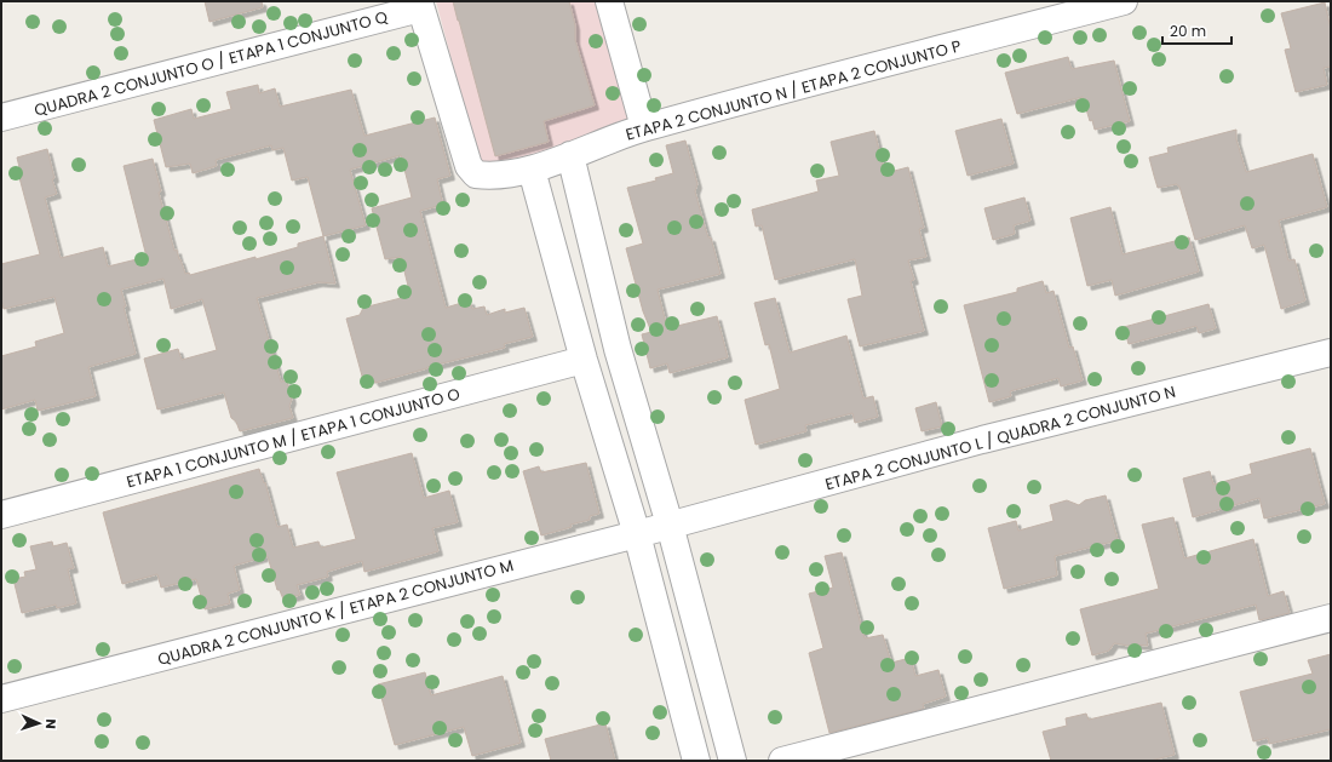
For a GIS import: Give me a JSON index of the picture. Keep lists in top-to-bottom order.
{
  "streets": {
    "street": [
      "QUADRA 2 CONJUNTO O / ETAPA 1 CONJUNTO Q",
      "ETAPA 2 CONJUNTO N / ETAPA 2 CONJUNTO P",
      "ETAPA 1 CONJUNTO M / ETAPA 1 CONJUNTO O",
      "ETAPA 2 CONJUNTO L / QUADRA 2 CONJUNTO N",
      "QUADRA 2 CONJUNTO K / ETAPA 2 CONJUNTO M"
    ]
  },
  "crossings": [
    ["QUADRA 2 CONJUNTO O / ETAPA 1 CONJUNTO Q", "ETAPA 2 CONJUNTO N / ETAPA 2 CONJUNTO P"],
    ["ETAPA 2 CONJUNTO L / QUADRA 2 CONJUNTO N", "QUADRA 2 CONJUNTO K / ETAPA 2 CONJUNTO M"]
  ],
  "scale_bar": "20 m",
  "north": "right"
}
